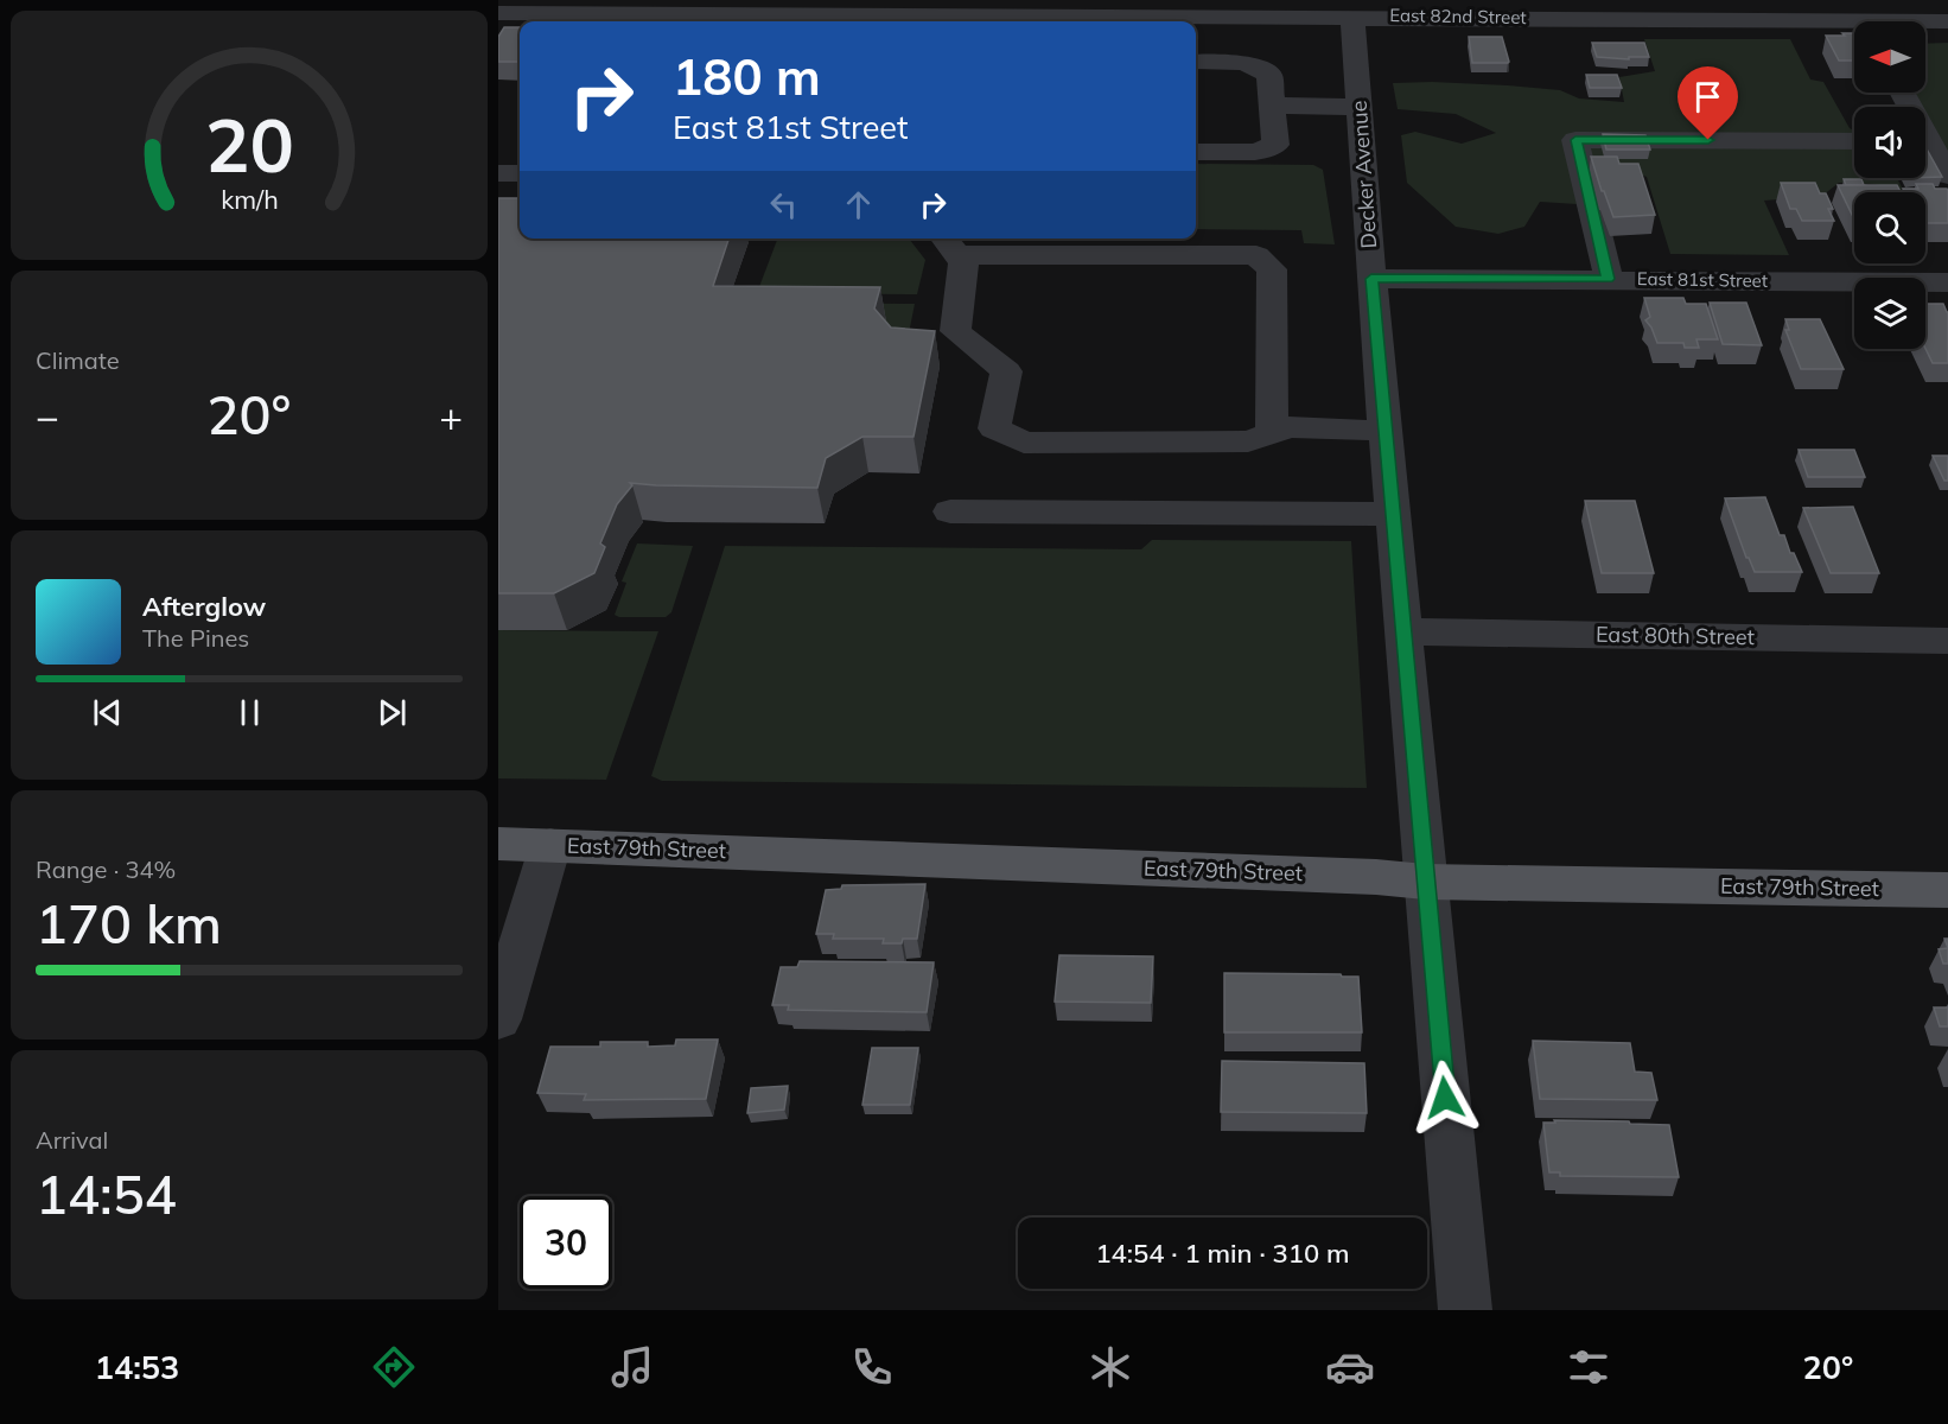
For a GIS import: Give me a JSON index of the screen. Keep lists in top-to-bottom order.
{
  "streets": {
    "main road": ["East 79th Street"],
    "street": [
      "East 82nd Street",
      "Decker Avenue",
      "East 81st Street",
      "East 80th Street"
    ]
  },
  "crossings": [
    ["East 82nd Street", "Decker Avenue"],
    ["Decker Avenue", "East 81st Street"],
    ["Decker Avenue", "East 80th Street"],
    ["Decker Avenue", "East 79th Street"]
  ],
  "north": "left",
  "page": {
    "turn": ["180 m", "East 81st Street"],
    "tile": [
      "Climate",
      ["Range · 34%", "170 km"],
      ["Arrival", "14:54"]
    ],
    "heat": ["−", "20°", "+"],
    "song": ["Afterglow", "The Pines"],
    "limit": "30",
    "trip": "14:54 · 1 min · 310 m",
    "tabs": ["14:53", "20°"],
    "gauge": ["20", "km/h"]
  }
}
